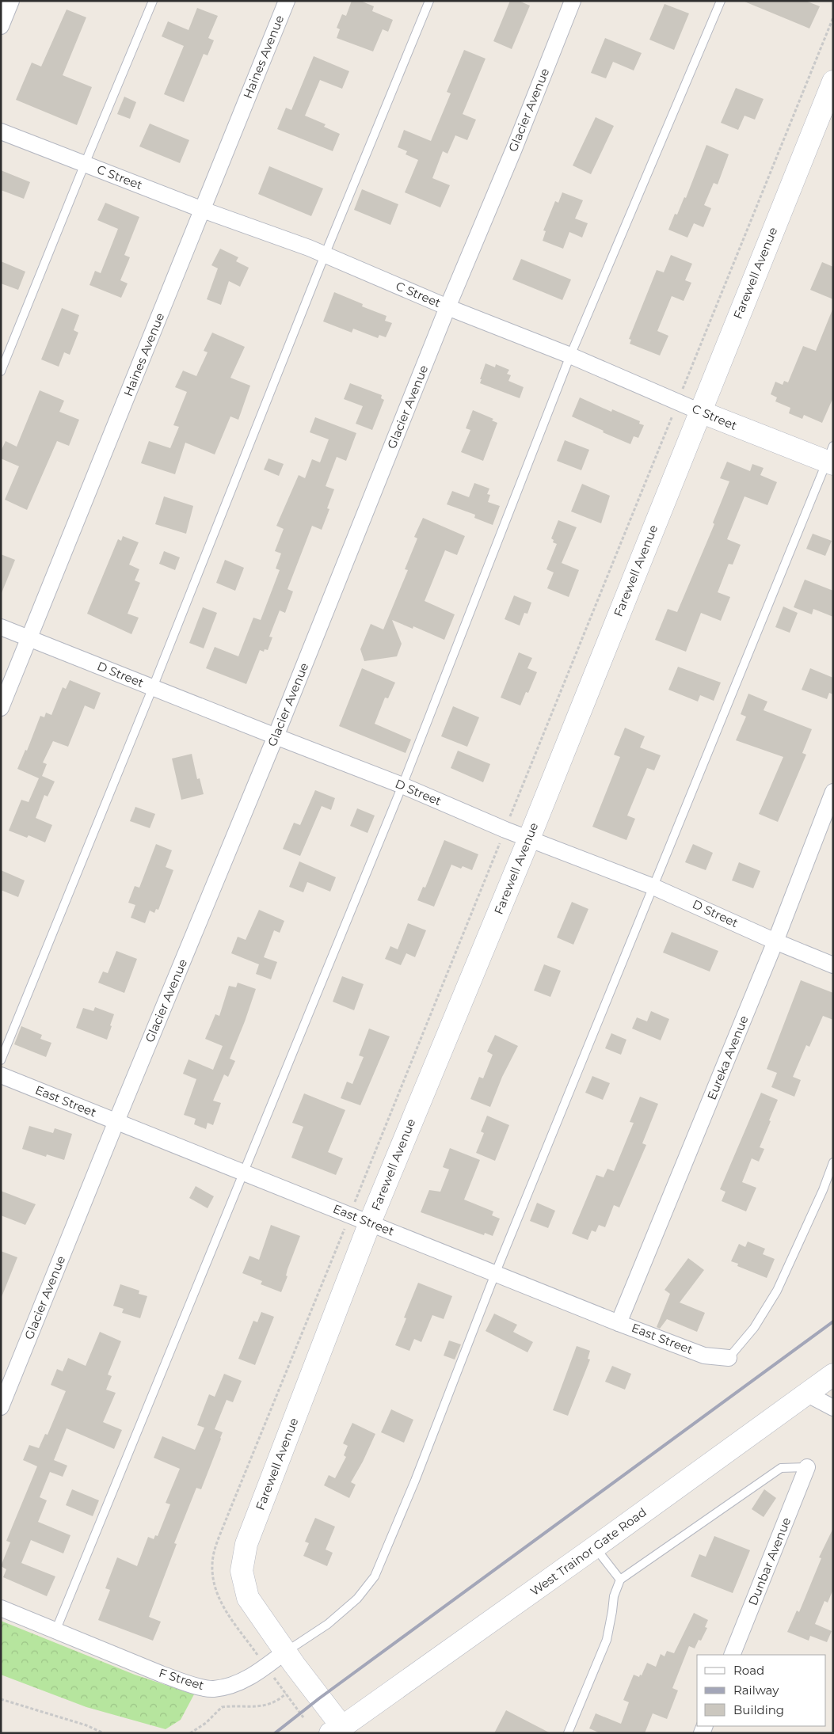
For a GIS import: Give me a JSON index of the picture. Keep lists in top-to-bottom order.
{
  "streets": {
    "street": [
      "Haines Avenue",
      "Glacier Avenue",
      "C Street",
      "Farewell Avenue",
      "D Street",
      "Eureka Avenue",
      "East Street",
      "West Trainor Gate Road",
      "Dunbar Avenue",
      "F Street"
    ]
  },
  "crossings": [
    ["Haines Avenue", "C Street"],
    ["Haines Avenue", "D Street"],
    ["Glacier Avenue", "C Street"],
    ["Glacier Avenue", "D Street"],
    ["Glacier Avenue", "East Street"],
    ["C Street", "Farewell Avenue"],
    ["Farewell Avenue", "D Street"],
    ["Farewell Avenue", "East Street"],
    ["Farewell Avenue", "F Street"],
    ["D Street", "Eureka Avenue"],
    ["Eureka Avenue", "East Street"]
  ],
  "legend": ["Road", "Railway", "Building"]
}
